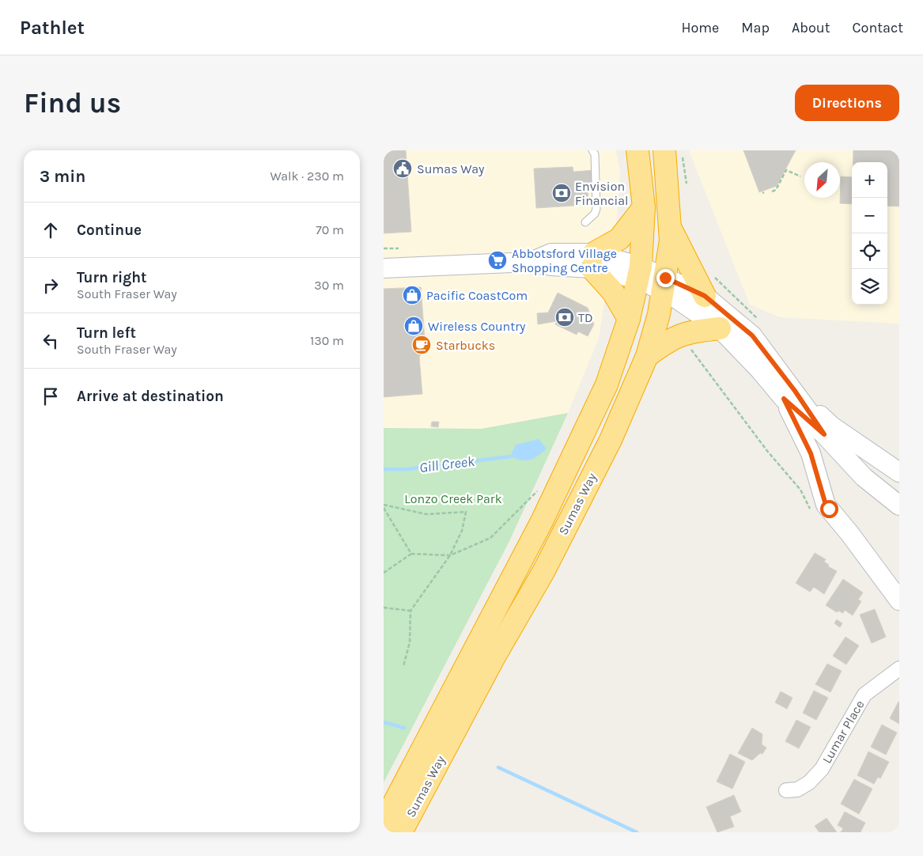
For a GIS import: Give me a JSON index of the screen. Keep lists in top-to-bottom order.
{
  "streets": {
    "highway": ["Sumas Way"],
    "street": ["Lumar Place"]
  },
  "water": ["Gill Creek"],
  "parks": ["Lonzo Creek Park"],
  "places": {
    "public building": ["Sumas Way"],
    "bank": ["Envision Financial", "TD"],
    "supermarket": ["Abbotsford Village Shopping Centre"],
    "shop": ["Pacific CoastCom", "Wireless Country"],
    "cafe": ["Starbucks"]
  },
  "north": "bottom left",
  "page": {
    "header": "Pathlet",
    "nav": [
      "Home",
      "Map",
      "About",
      "Contact"
    ],
    "buttons": "Directions",
    "title": "Find us",
    "heading": ["3 min", "Walk · 230 m"],
    "map_buttons": ["+", "−"],
    "list": [
      ["Continue", "70 m"],
      ["Turn right", "South Fraser Way", "30 m"],
      ["Turn left", "South Fraser Way", "130 m"],
      "Arrive at destination"
    ]
  }
}
